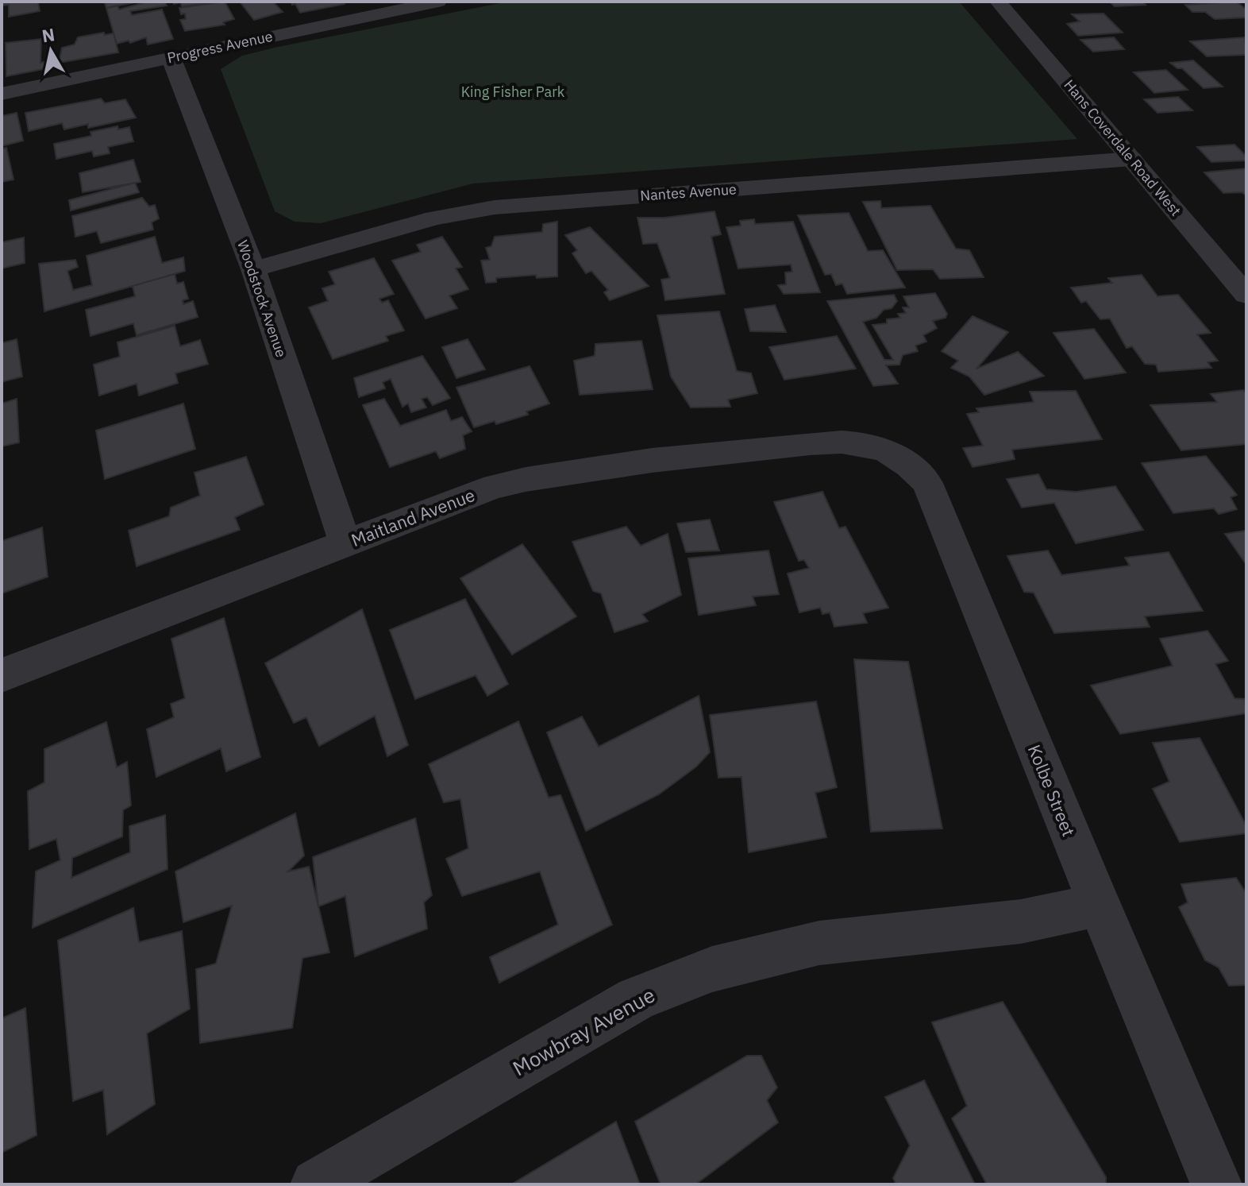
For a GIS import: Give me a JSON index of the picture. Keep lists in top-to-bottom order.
{
  "streets": {
    "street": [
      "Progress Avenue",
      "Hans Coverdale Road West",
      "Nantes Avenue",
      "Woodstock Avenue",
      "Maitland Avenue",
      "Kolbe Street",
      "Mowbray Avenue"
    ]
  },
  "crossings": [
    ["Progress Avenue", "Woodstock Avenue"],
    ["Hans Coverdale Road West", "Nantes Avenue"],
    ["Nantes Avenue", "Woodstock Avenue"],
    ["Woodstock Avenue", "Maitland Avenue"],
    ["Maitland Avenue", "Kolbe Street"],
    ["Kolbe Street", "Mowbray Avenue"]
  ],
  "parks": ["King Fisher Park"],
  "north": "top"
}
